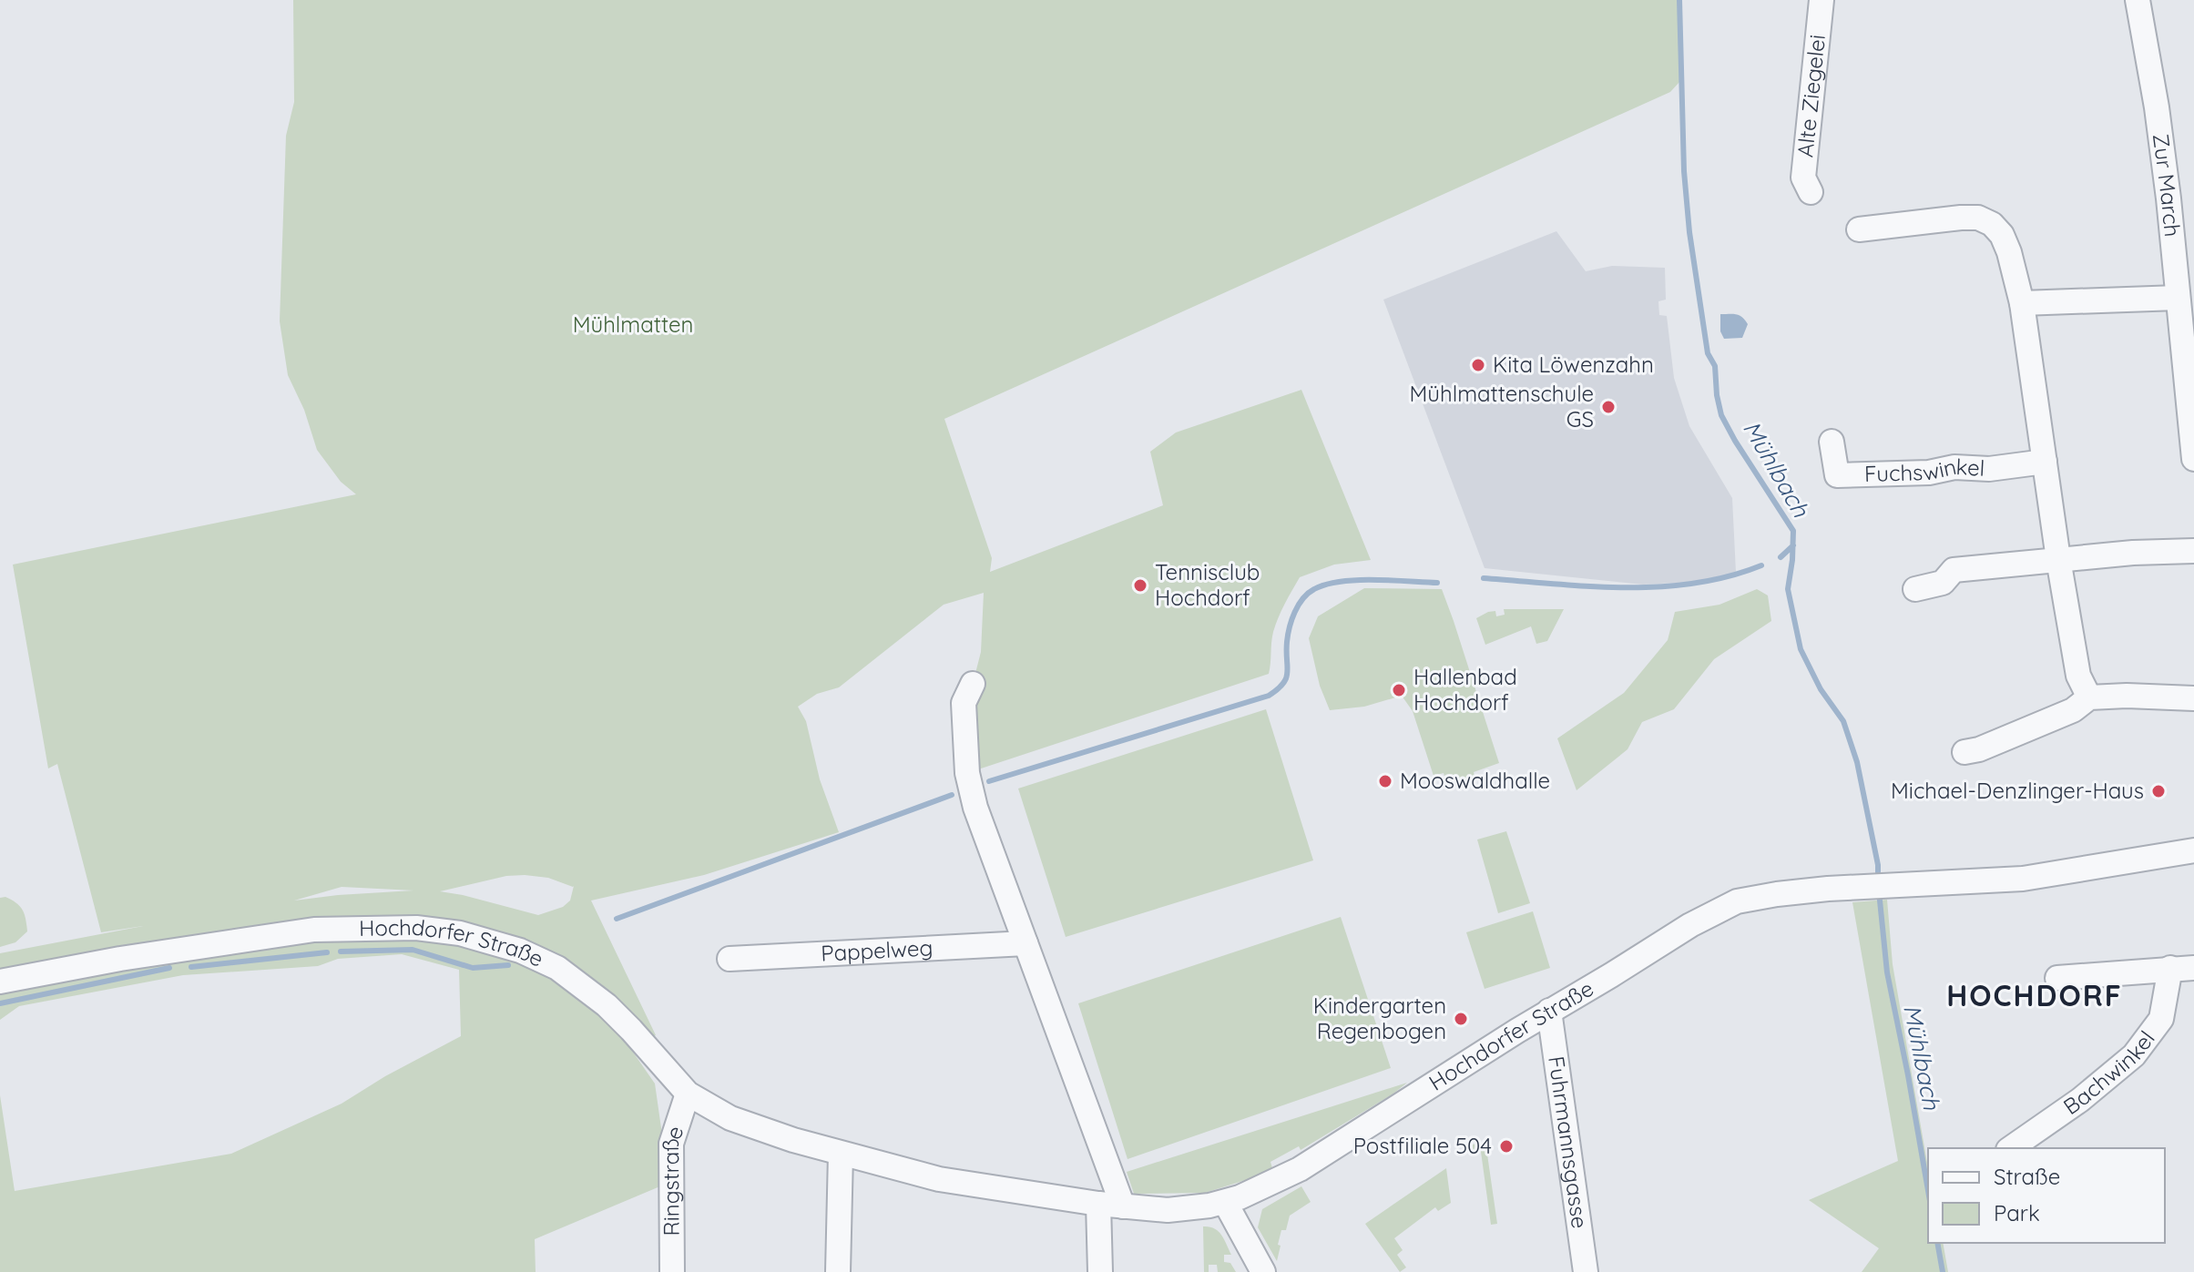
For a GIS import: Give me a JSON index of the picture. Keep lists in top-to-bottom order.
{
  "streets": {
    "street": [
      "Alte Ziegelei",
      "Zur March",
      "Fuchswinkel",
      "Hochdorfer Straße",
      "Pappelweg",
      "Bachwinkel",
      "Fuhrmannsgasse",
      "Ringstraße"
    ]
  },
  "crossings": [
    ["Hochdorfer Straße", "Fuhrmannsgasse"],
    ["Hochdorfer Straße", "Ringstraße"]
  ],
  "districts": ["HOCHDORF"],
  "water": ["Mühlbach"],
  "parks": ["Mühlmatten"],
  "places": [
    "Kita Löwenzahn",
    "Mühlmattenschule GS",
    "Tennisclub Hochdorf",
    "Hallenbad Hochdorf",
    "Mooswaldhalle",
    "Michael-Denzlinger-Haus",
    "Kindergarten Regenbogen",
    "Postfiliale 504"
  ],
  "legend": ["Straße", "Park"]
}
